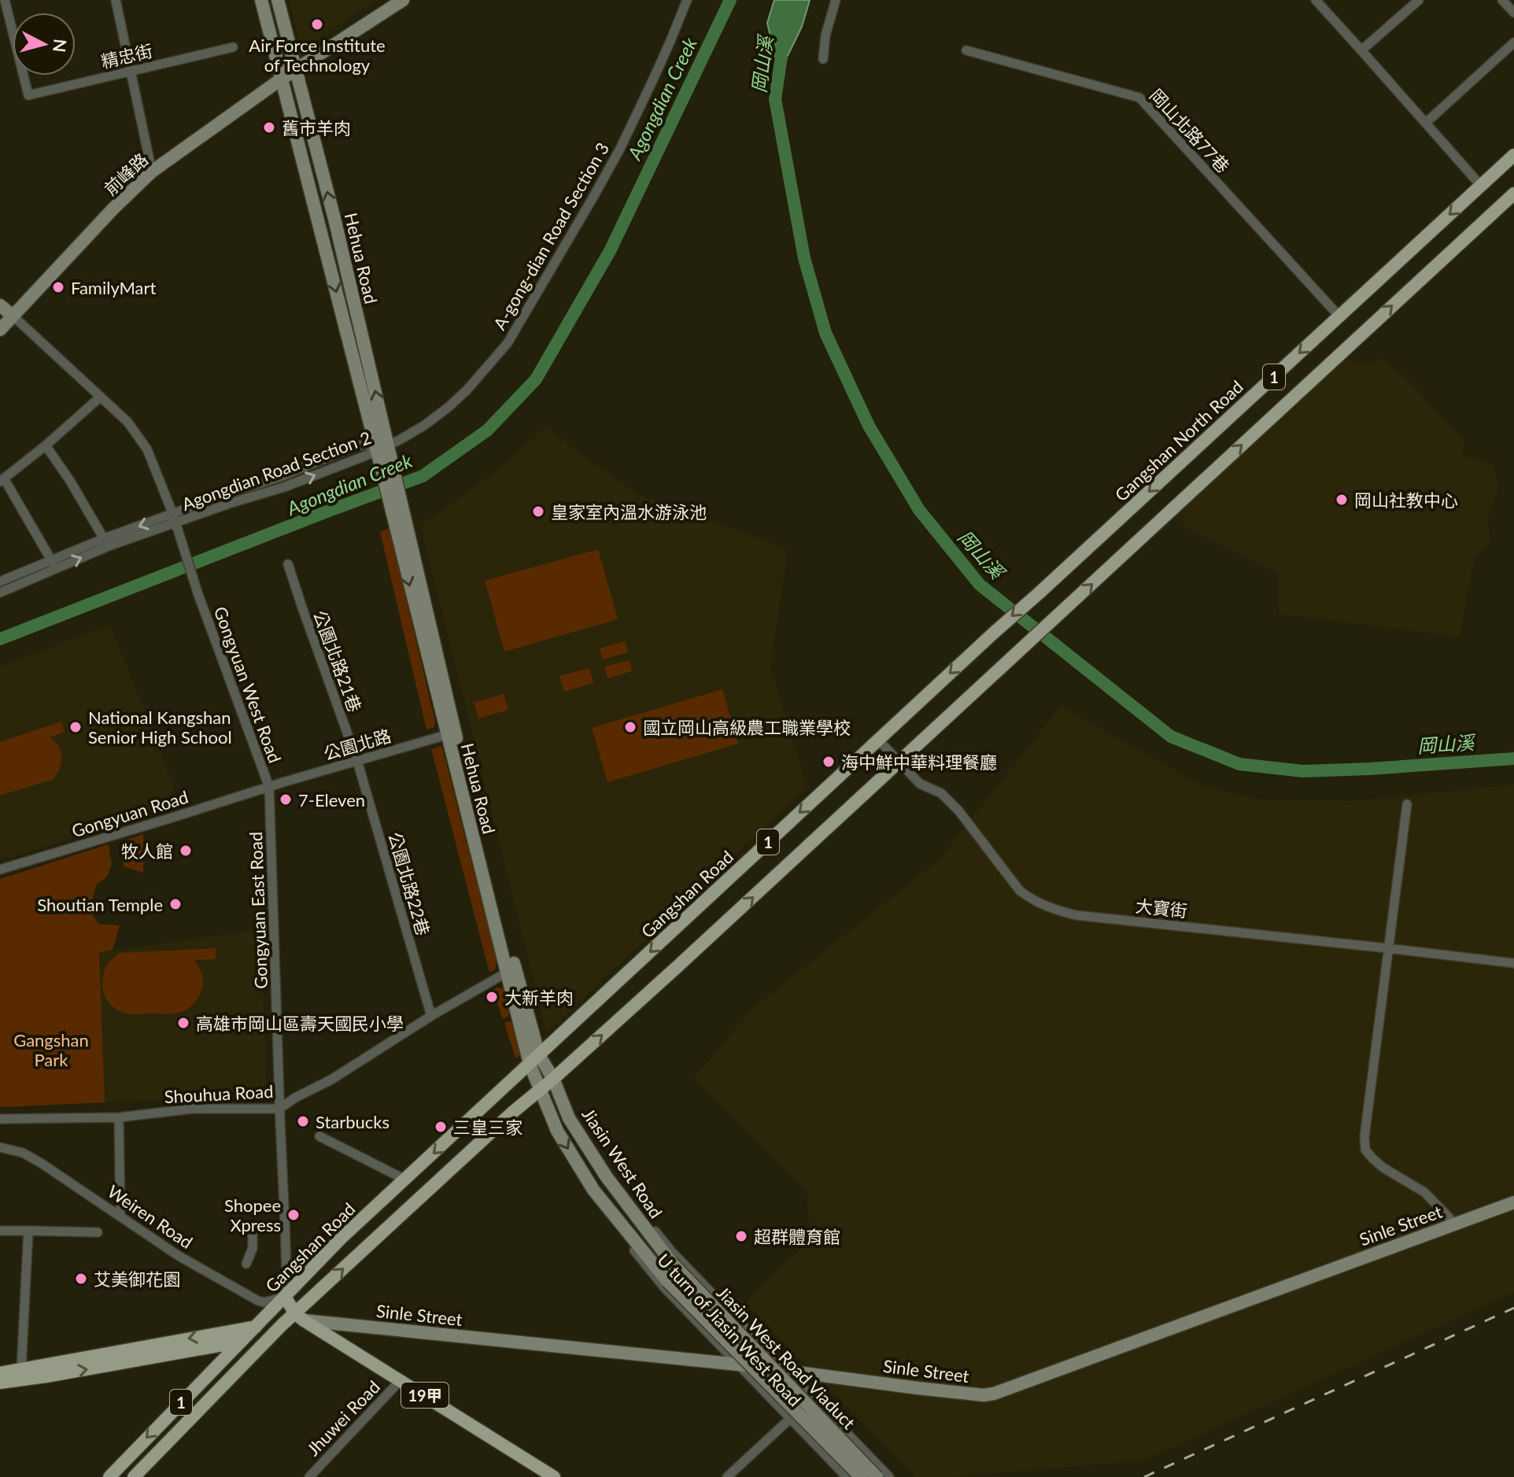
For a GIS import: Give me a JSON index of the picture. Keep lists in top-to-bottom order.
{
  "streets": {
    "main road": [
      "1",
      "Gangshan North Road",
      "Gangshan Road",
      "19甲"
    ],
    "street": [
      "精忠街",
      "岡山北路77巷",
      "前峰路",
      "A-gong-dian Road Section 3",
      "Hehua Road",
      "Agongdian Road Section 2",
      "公園北路21巷",
      "Gongyuan West Road",
      "公園北路",
      "Gongyuan Road",
      "公園北路22巷",
      "大寶街",
      "Gongyuan East Road",
      "Shouhua Road",
      "Jiasin West Road",
      "Weiren Road",
      "Sinle Street",
      "U turn of Jiasin West Road",
      "Jiasin West Road Viaduct",
      "Jhuwei Road"
    ]
  },
  "crossings": [
    ["岡山北路77巷", "Gangshan North Road"],
    ["前峰路", "Hehua Road"],
    ["前峰路", "Gongyuan West Road"],
    ["A-gong-dian Road Section 3", "Hehua Road"],
    ["A-gong-dian Road Section 3", "Agongdian Road Section 2"],
    ["Hehua Road", "Agongdian Road Section 2"],
    ["Hehua Road", "公園北路"],
    ["Hehua Road", "Gangshan Road"],
    ["Hehua Road", "Shouhua Road"],
    ["Hehua Road", "Jiasin West Road"],
    ["1", "Gangshan Road"],
    ["1", "大寶街"],
    ["1", "Jiasin West Road"],
    ["Gangshan North Road", "Gangshan Road"],
    ["Agongdian Road Section 2", "Gongyuan West Road"],
    ["公園北路21巷", "公園北路"],
    ["公園北路21巷", "公園北路22巷"],
    ["Gongyuan West Road", "公園北路"],
    ["Gongyuan West Road", "Gongyuan Road"],
    ["Gongyuan West Road", "Gongyuan East Road"],
    ["公園北路", "Gongyuan Road"],
    ["公園北路", "公園北路22巷"],
    ["公園北路", "Gongyuan East Road"],
    ["Gongyuan Road", "Gongyuan East Road"],
    ["公園北路22巷", "Shouhua Road"],
    ["Gangshan Road", "大寶街"],
    ["Gangshan Road", "Gongyuan East Road"],
    ["Gangshan Road", "Jiasin West Road"],
    ["Gangshan Road", "Weiren Road"],
    ["Gangshan Road", "Sinle Street"],
    ["Gangshan Road", "19甲"],
    ["Gongyuan East Road", "Shouhua Road"],
    ["Gongyuan East Road", "Weiren Road"],
    ["Gongyuan East Road", "19甲"],
    ["Jiasin West Road", "U turn of Jiasin West Road"],
    ["Jiasin West Road", "Jiasin West Road Viaduct"],
    ["Weiren Road", "19甲"],
    ["Sinle Street", "U turn of Jiasin West Road"],
    ["Sinle Street", "19甲"],
    ["19甲", "Jhuwei Road"]
  ],
  "water": ["岡山溪", "Agongdian Creek"],
  "parks": ["Gangshan Park"],
  "places": [
    "Air Force Institute of Technology",
    "舊市羊肉",
    "FamilyMart",
    "岡山社教中心",
    "皇家室內溫水游泳池",
    "National Kangshan Senior High School",
    "國立岡山高級農工職業學校",
    "海中鮮中華料理餐廳",
    "7-Eleven",
    "牧人館",
    "Shoutian Temple",
    "大新羊肉",
    "高雄市岡山區壽天國民小學",
    "Starbucks",
    "三皇三家",
    "Shopee Xpress",
    "超群體育館",
    "艾美御花園"
  ],
  "north": "right"
}
